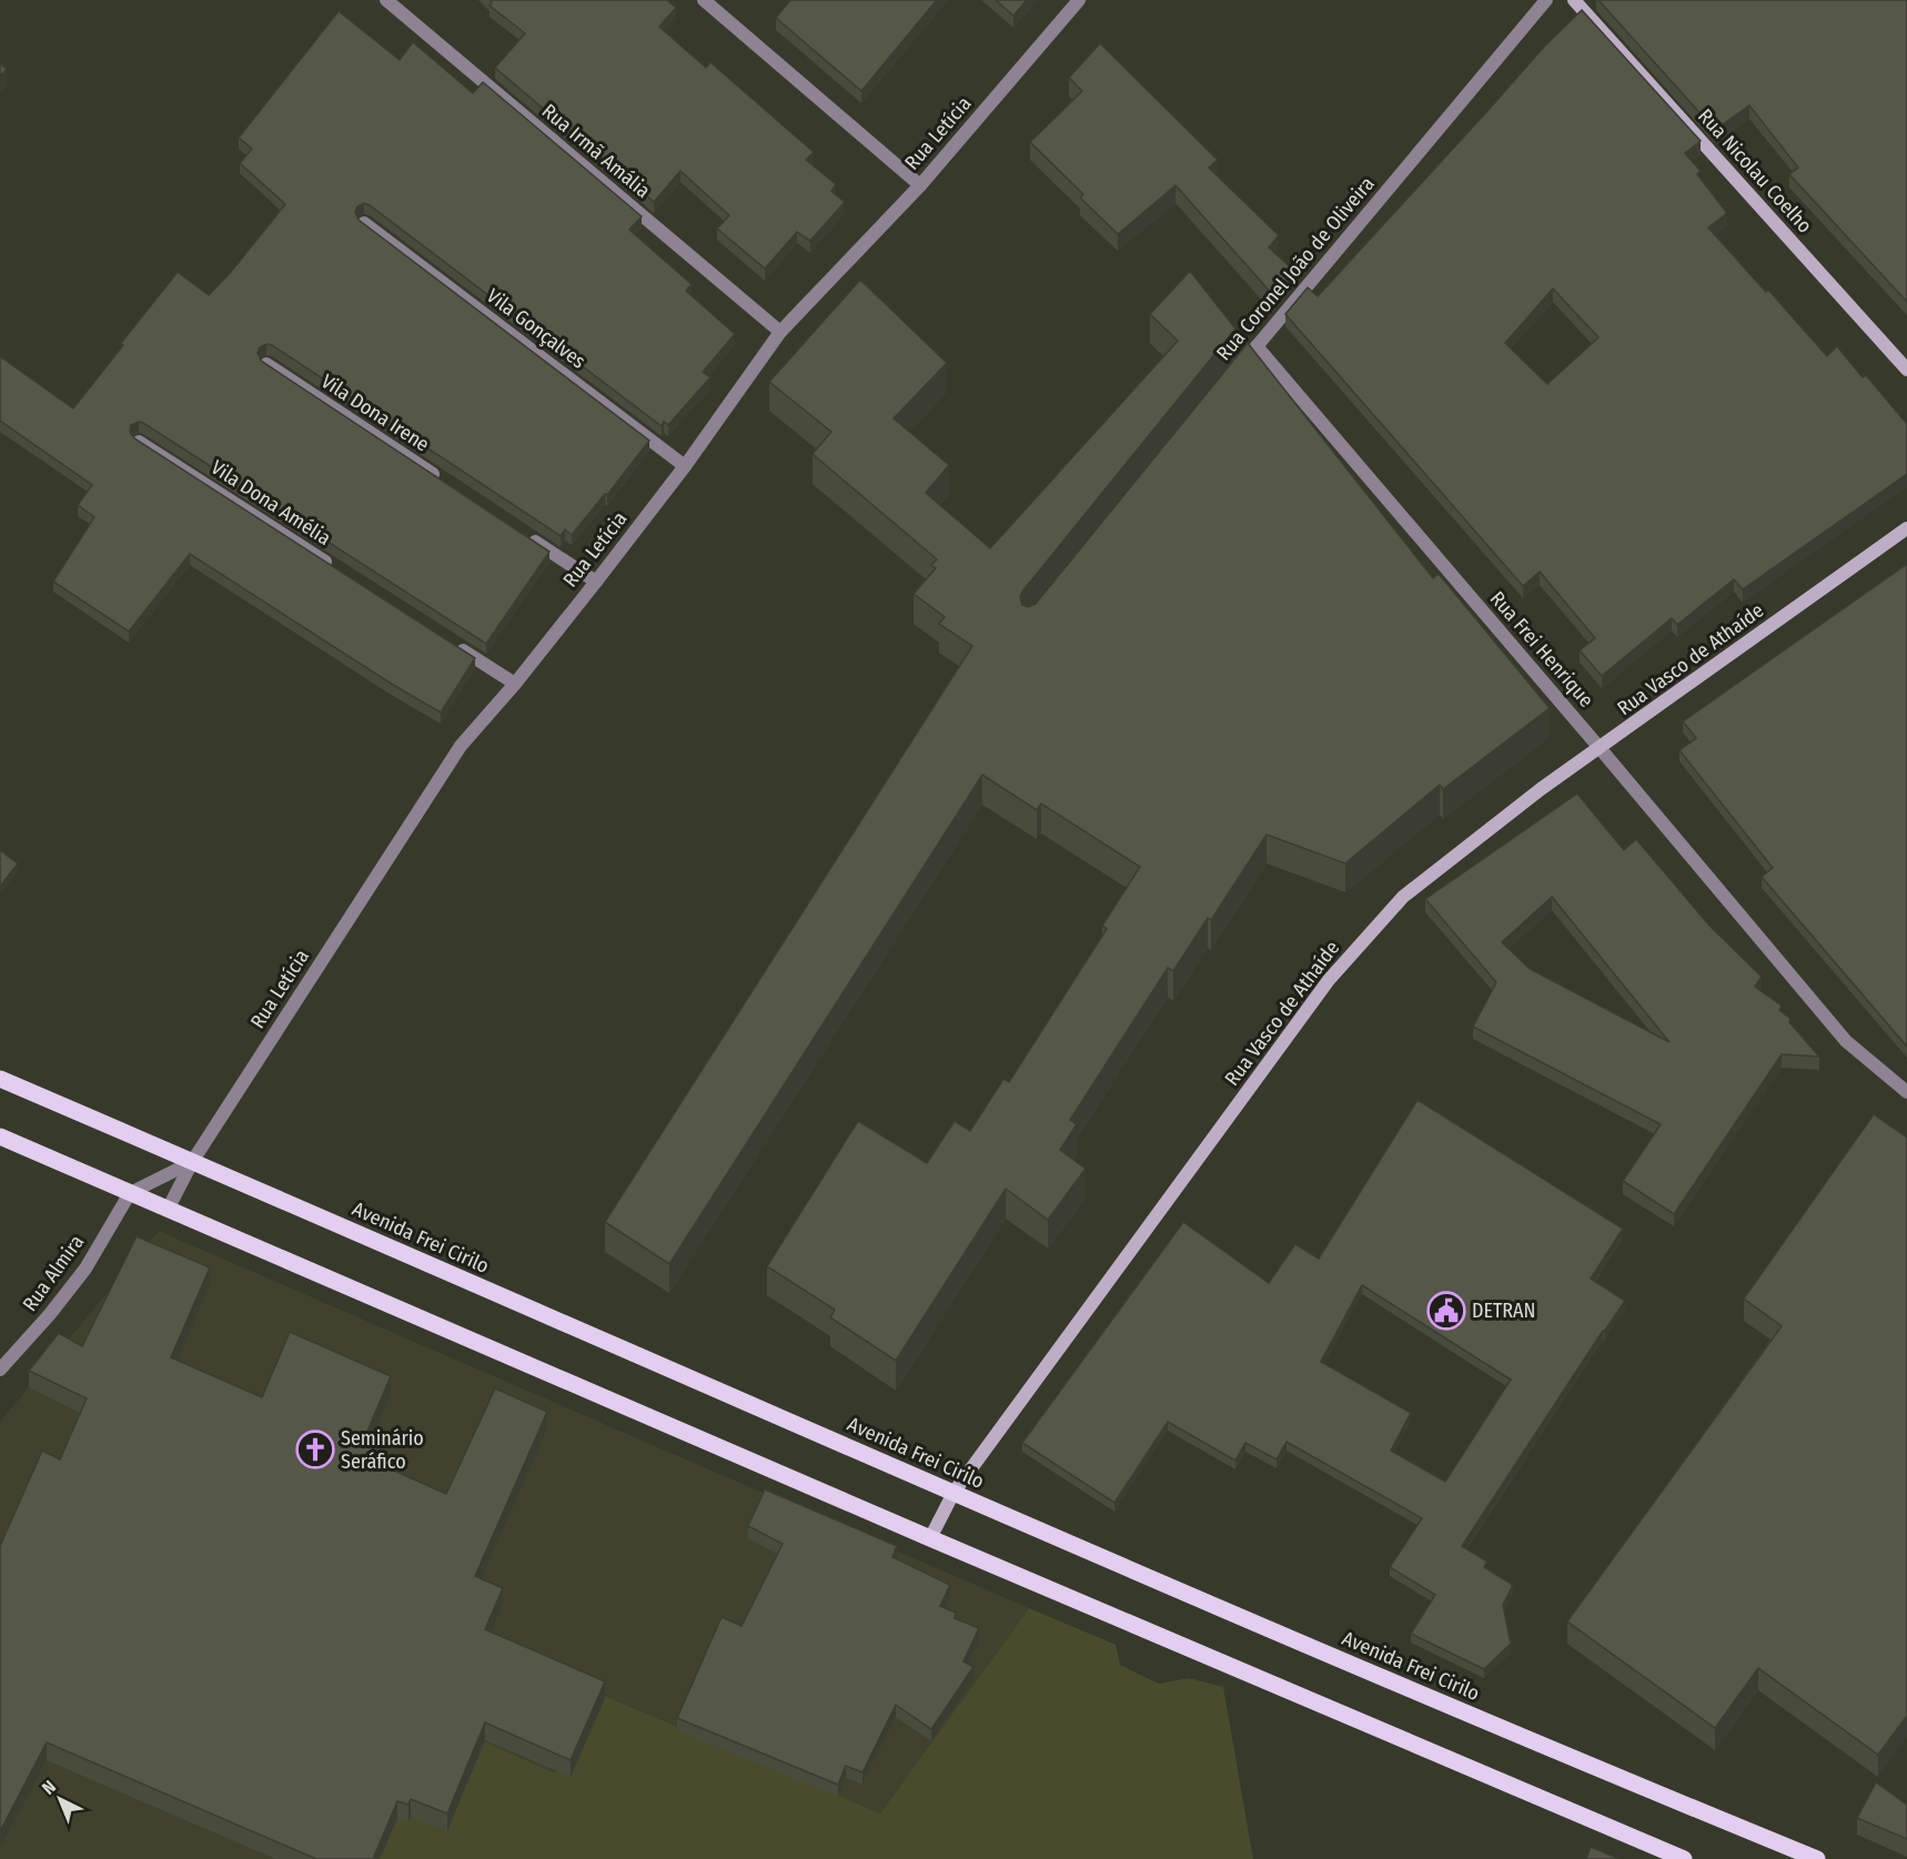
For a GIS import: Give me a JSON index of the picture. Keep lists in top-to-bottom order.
{
  "streets": {
    "main road": ["Avenida Frei Cirilo"],
    "street": [
      "Rua Letícia",
      "Rua Irmã Amália",
      "Rua Nicolau Coelho",
      "Rua Coronel João de Oliveira",
      "Vila Gonçalves",
      "Vila Dona Irene",
      "Vila Dona Amélia",
      "Rua Frei Henrique",
      "Rua Vasco de Athaíde",
      "Rua Almira"
    ]
  },
  "crossings": [
    ["Rua Letícia", "Rua Irmã Amália"],
    ["Rua Letícia", "Vila Gonçalves"],
    ["Rua Letícia", "Avenida Frei Cirilo"],
    ["Rua Coronel João de Oliveira", "Rua Frei Henrique"],
    ["Rua Frei Henrique", "Rua Vasco de Athaíde"],
    ["Rua Vasco de Athaíde", "Avenida Frei Cirilo"]
  ],
  "places": {
    "public building": ["DETRAN"],
    "church": ["Seminário Seráfico"]
  },
  "north": "top left"
}
